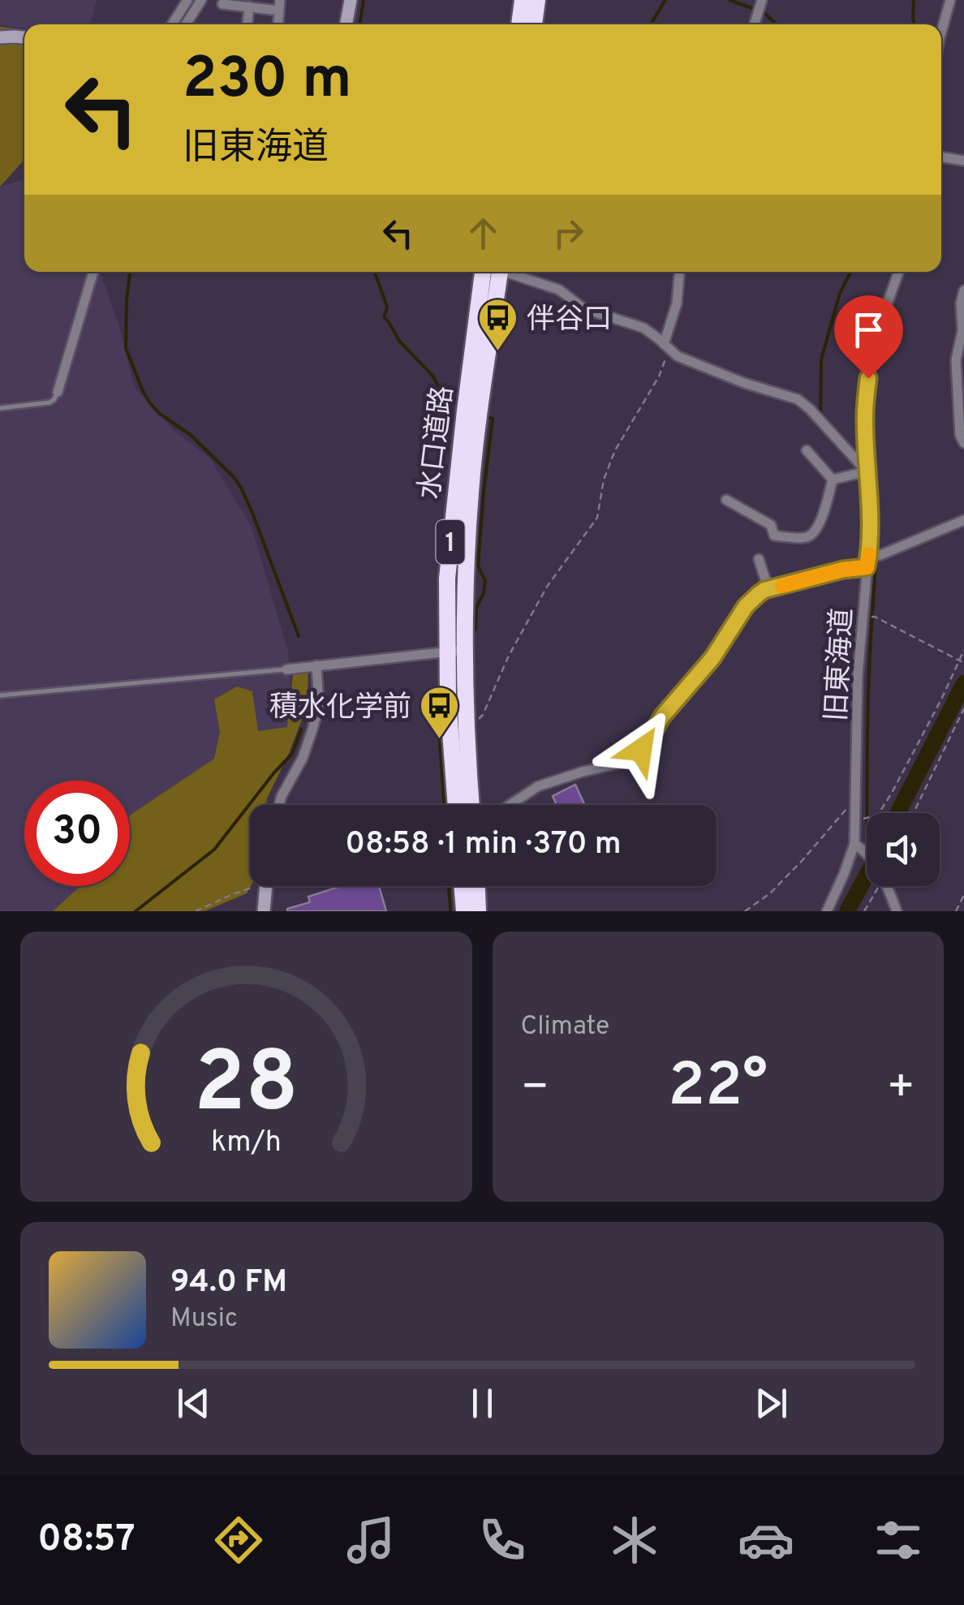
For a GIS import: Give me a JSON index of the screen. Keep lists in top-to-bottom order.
{
  "streets": {
    "highway": ["水口道路", "1"],
    "street": ["旧東海道"]
  },
  "places": {
    "bus stop": ["伴谷口", "積水化学前"]
  },
  "page": {
    "turn": ["230 m", "旧東海道"],
    "limit": "30",
    "trip": "08:58 · 1 min · 370 m",
    "tile": "Climate",
    "heat": ["−", "22°", "+"],
    "song": ["94.0 FM", "Music"],
    "tabs": "08:57",
    "gauge": ["28", "km/h"]
  }
}
